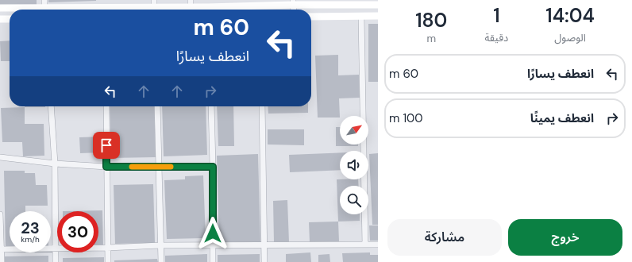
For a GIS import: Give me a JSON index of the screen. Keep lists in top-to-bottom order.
{
  "north": "top right",
  "page": {
    "eta": [
      "14:04",
      "الوصول",
      "1",
      "دقيقة",
      "180",
      "m"
    ],
    "turn": ["60 m", "انعطف يسارًا"],
    "list": [
      {
        "name": "انعطف يسارًا",
        "value": "60 m"
      },
      {
        "name": "انعطف يمينًا",
        "value": "100 m"
      }
    ],
    "speed": "23 km/h",
    "limit": "30",
    "buttons": ["خروج", "مشاركة"]
  }
}
